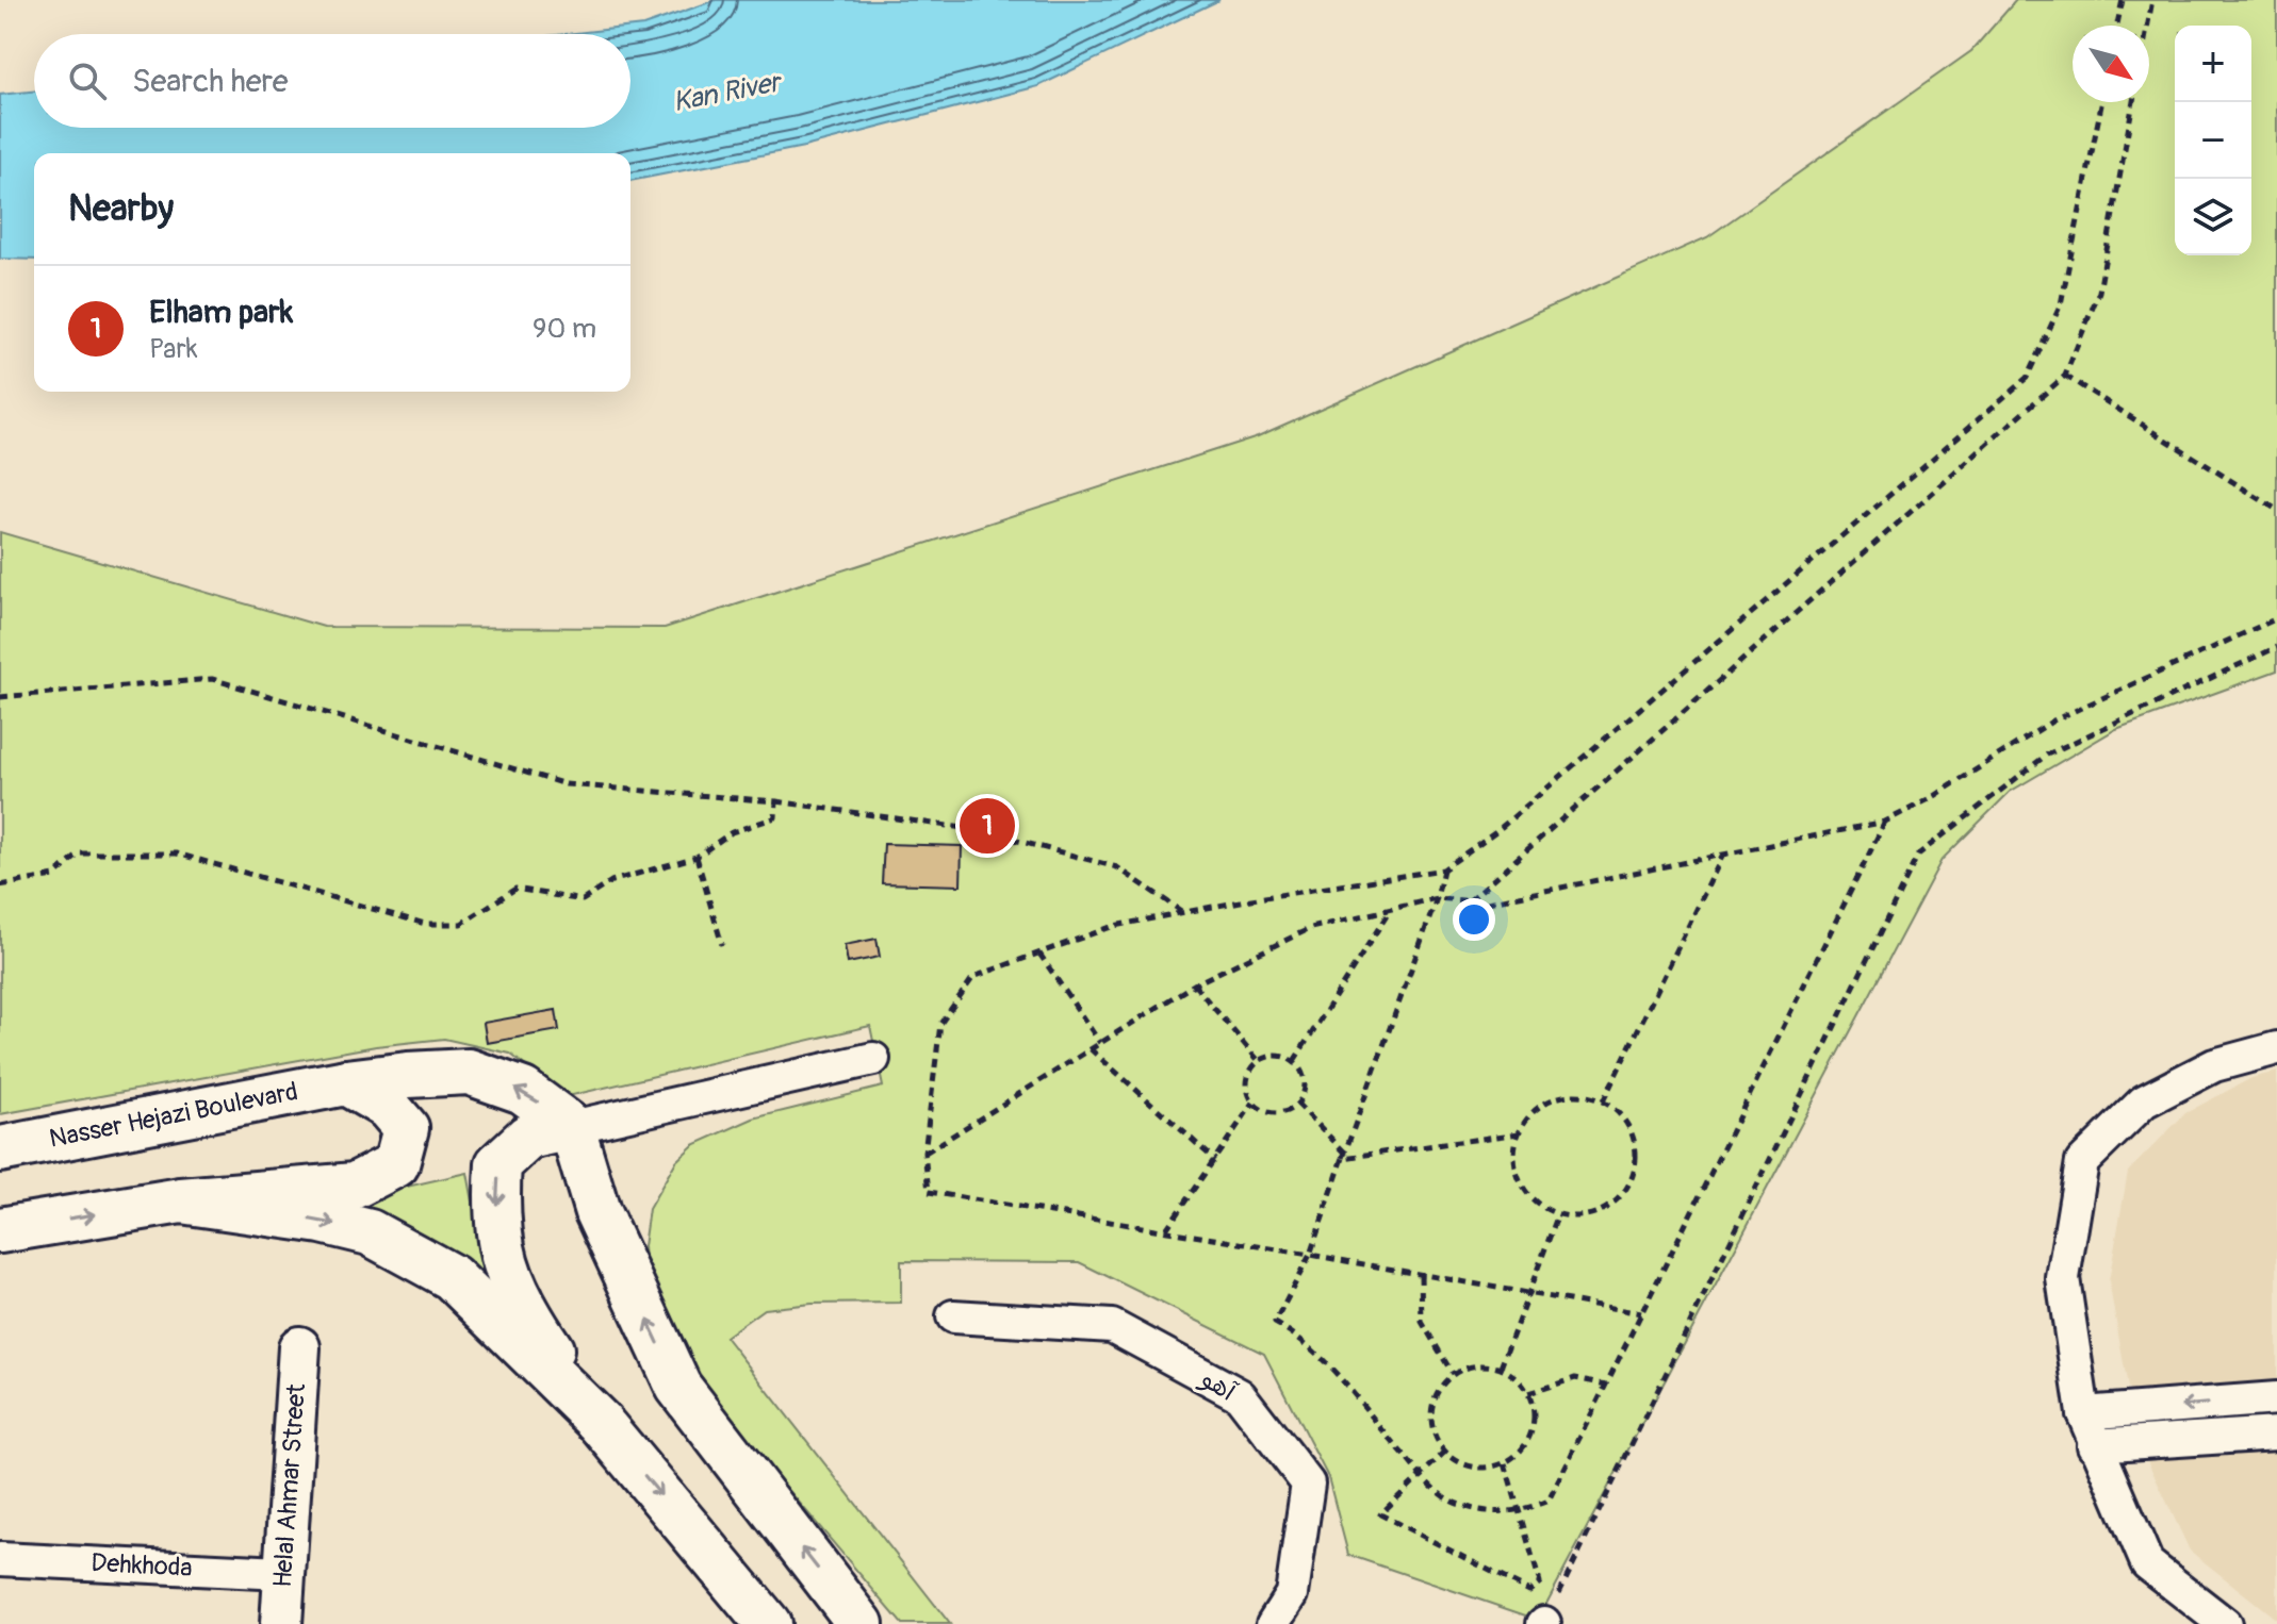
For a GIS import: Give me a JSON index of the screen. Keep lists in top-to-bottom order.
{
  "streets": {
    "main road": ["Nasser Hejazi Boulevard"],
    "street": ["آهو", "Helal Ahmar Street", "Dehkhoda"]
  },
  "crossings": [
    ["Helal Ahmar Street", "Dehkhoda"]
  ],
  "water": ["Kan River"],
  "north": "bottom right",
  "page": {
    "map_buttons": ["+", "−"],
    "search": "Search here",
    "heading": "Nearby",
    "list": [
      {
        "mark": "1",
        "name": "Elham park",
        "note": "Park",
        "value": "90 m"
      }
    ],
    "pins": "1"
  }
}
